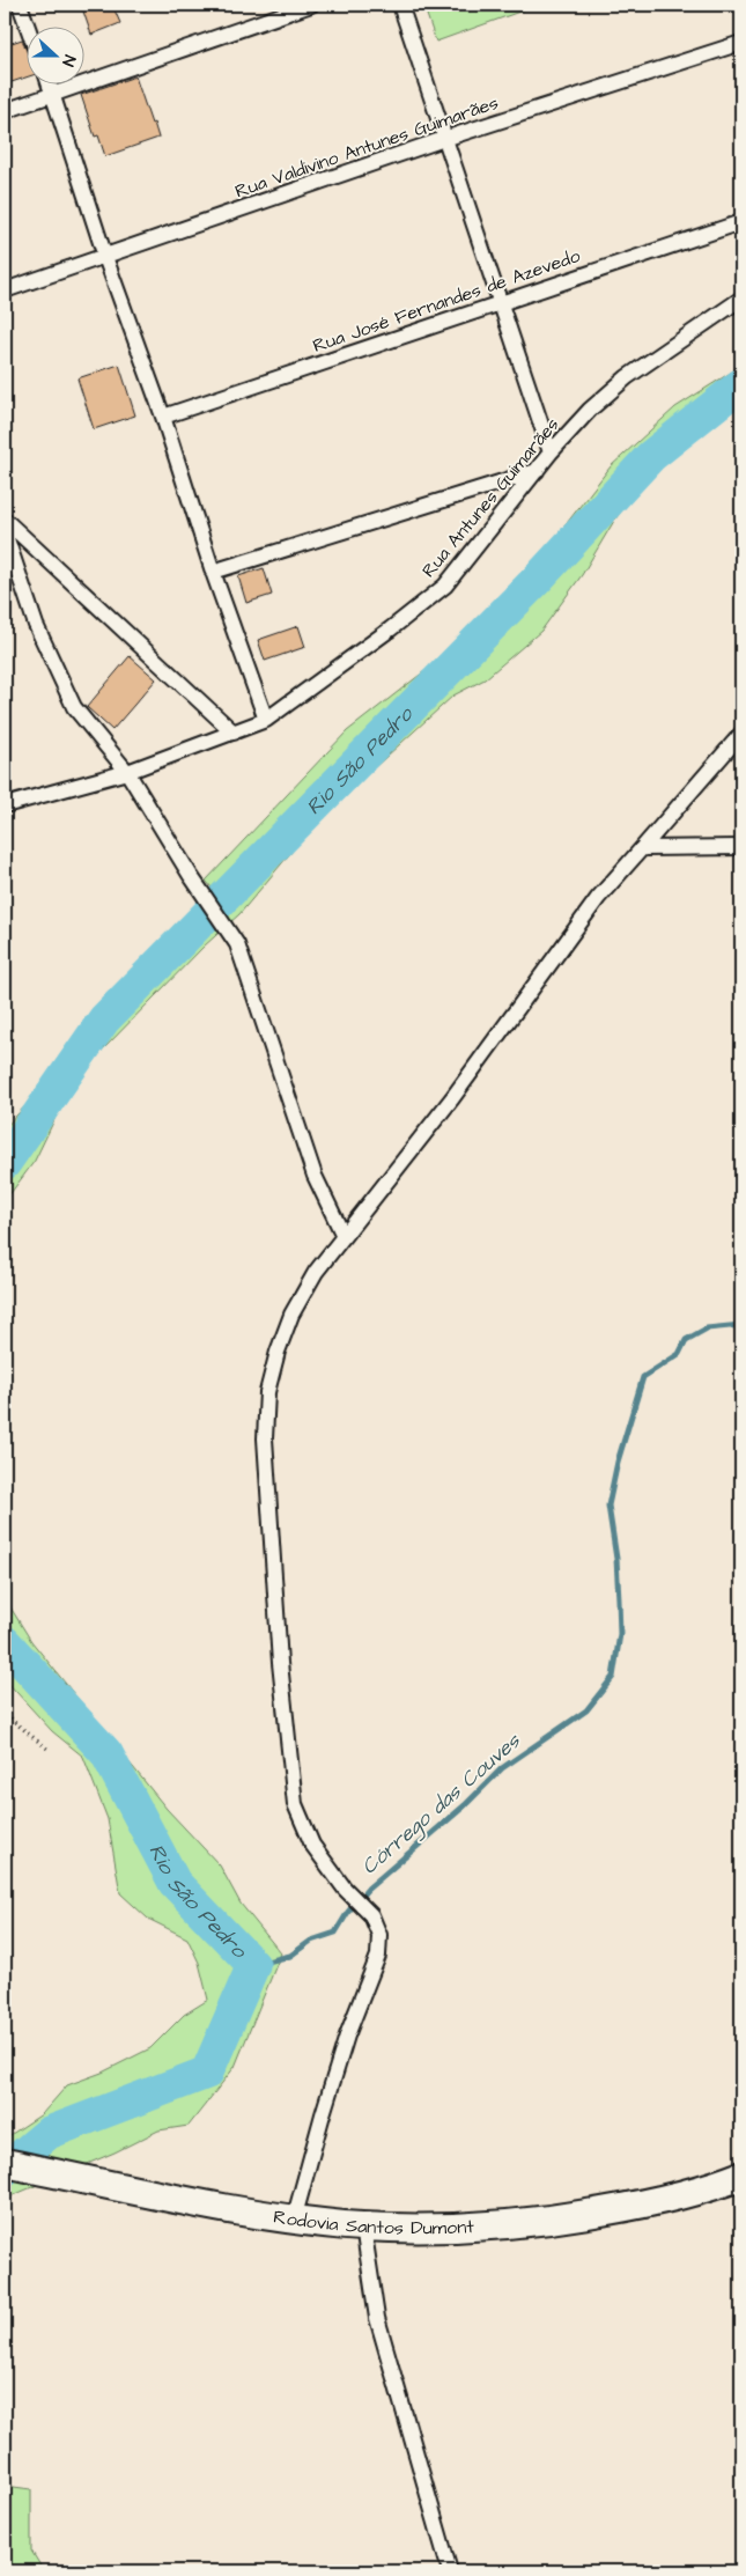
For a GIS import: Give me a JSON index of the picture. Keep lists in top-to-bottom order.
{
  "streets": {
    "highway": ["Rodovia Santos Dumont"],
    "street": ["Rua Valdivino Antunes Guimarães", "Rua José Fernandes de Azevedo", "Rua Antunes Guimarães"]
  },
  "water": ["Rio São Pedro", "Córrego das Couves"],
  "north": "right"
}
